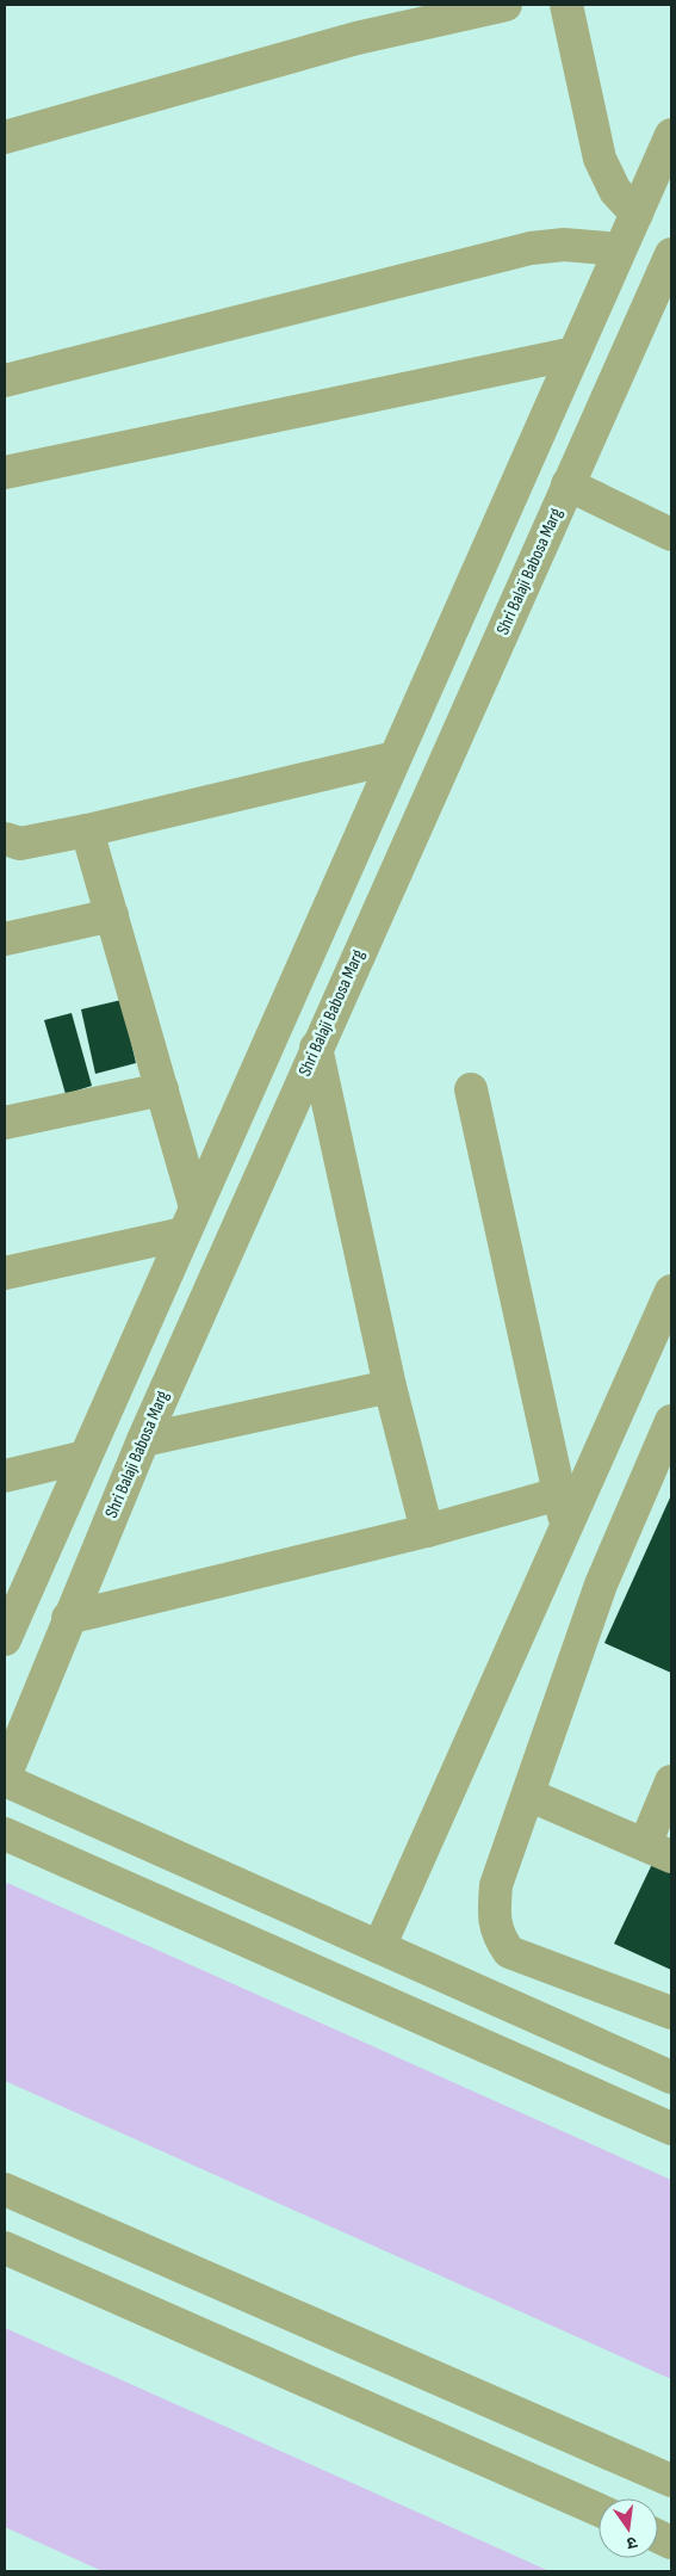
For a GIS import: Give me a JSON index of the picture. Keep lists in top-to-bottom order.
{
  "streets": {
    "street": ["Shri Balaji Babosa Marg"]
  },
  "north": "bottom"
}
